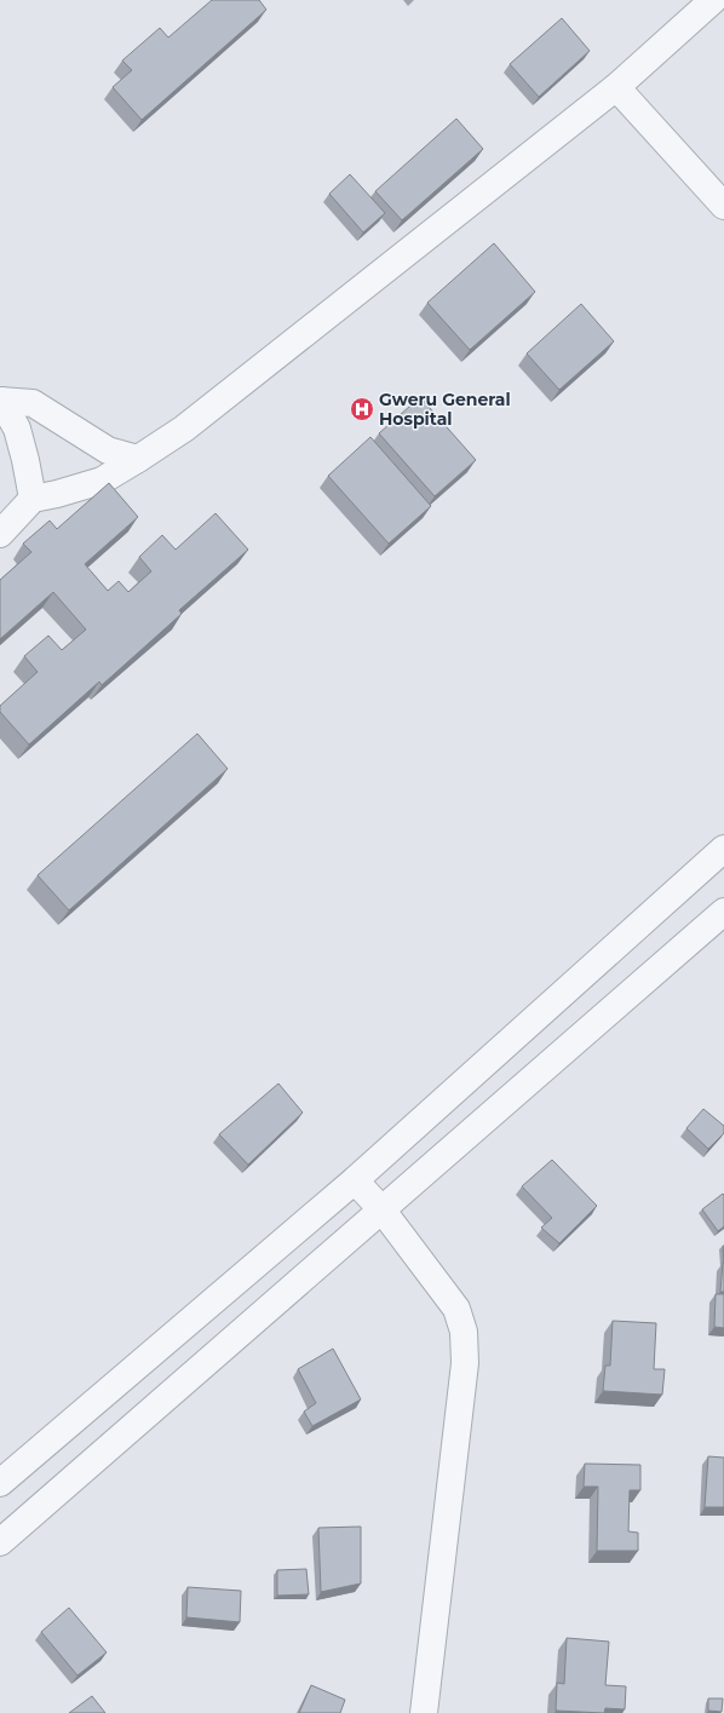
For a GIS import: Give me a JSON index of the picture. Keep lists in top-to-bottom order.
{
  "places": {
    "hospital": ["Gweru General Hospital"]
  }
}
